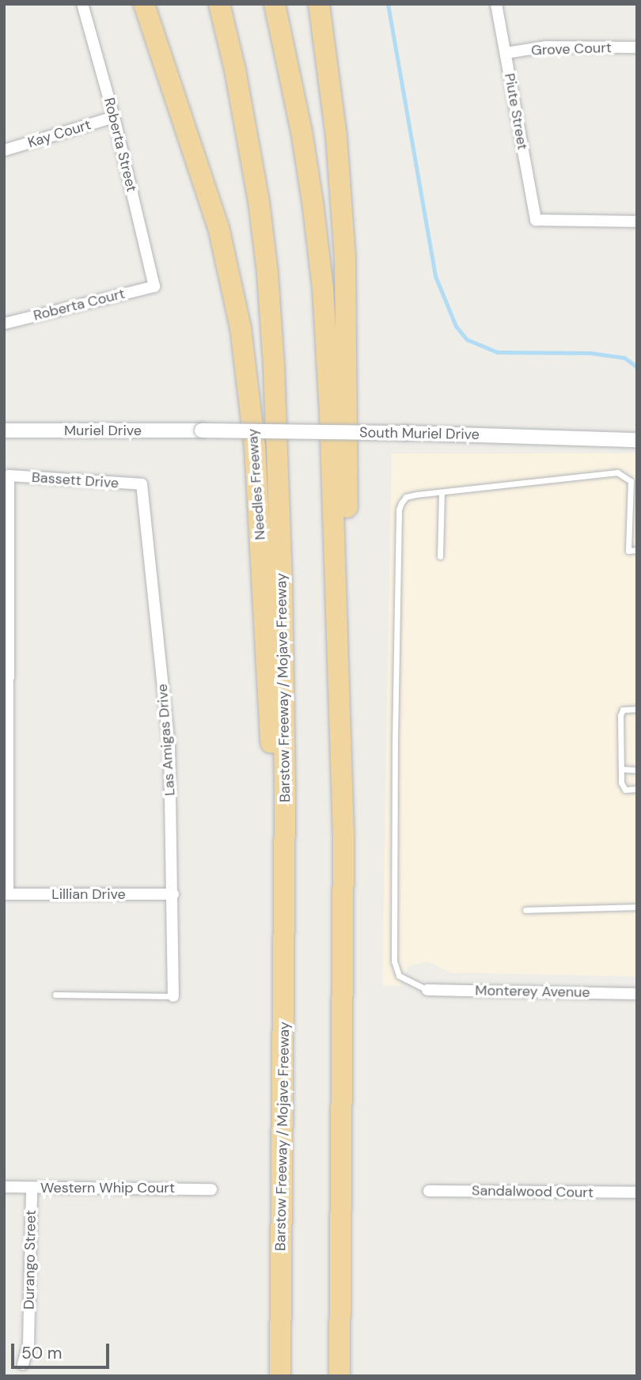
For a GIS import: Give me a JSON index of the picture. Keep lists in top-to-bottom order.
{
  "streets": {
    "highway": ["Needles Freeway", "Barstow Freeway / Mojave Freeway"],
    "street": [
      "Grove Court",
      "Piute Street",
      "Kay Court",
      "Roberta Street",
      "Roberta Court",
      "Muriel Drive",
      "South Muriel Drive",
      "Bassett Drive",
      "Las Amigas Drive",
      "Lillian Drive",
      "Monterey Avenue",
      "Western Whip Court",
      "Sandalwood Court",
      "Durango Street"
    ]
  },
  "crossings": [
    ["Grove Court", "Piute Street"],
    ["Kay Court", "Roberta Street"],
    ["Roberta Street", "Roberta Court"],
    ["Muriel Drive", "South Muriel Drive"],
    ["Bassett Drive", "Las Amigas Drive"],
    ["Bassett Drive", "Lillian Drive"],
    ["Needles Freeway", "Barstow Freeway / Mojave Freeway"],
    ["Las Amigas Drive", "Lillian Drive"],
    ["Western Whip Court", "Durango Street"]
  ],
  "scale_bar": "50 m"
}
